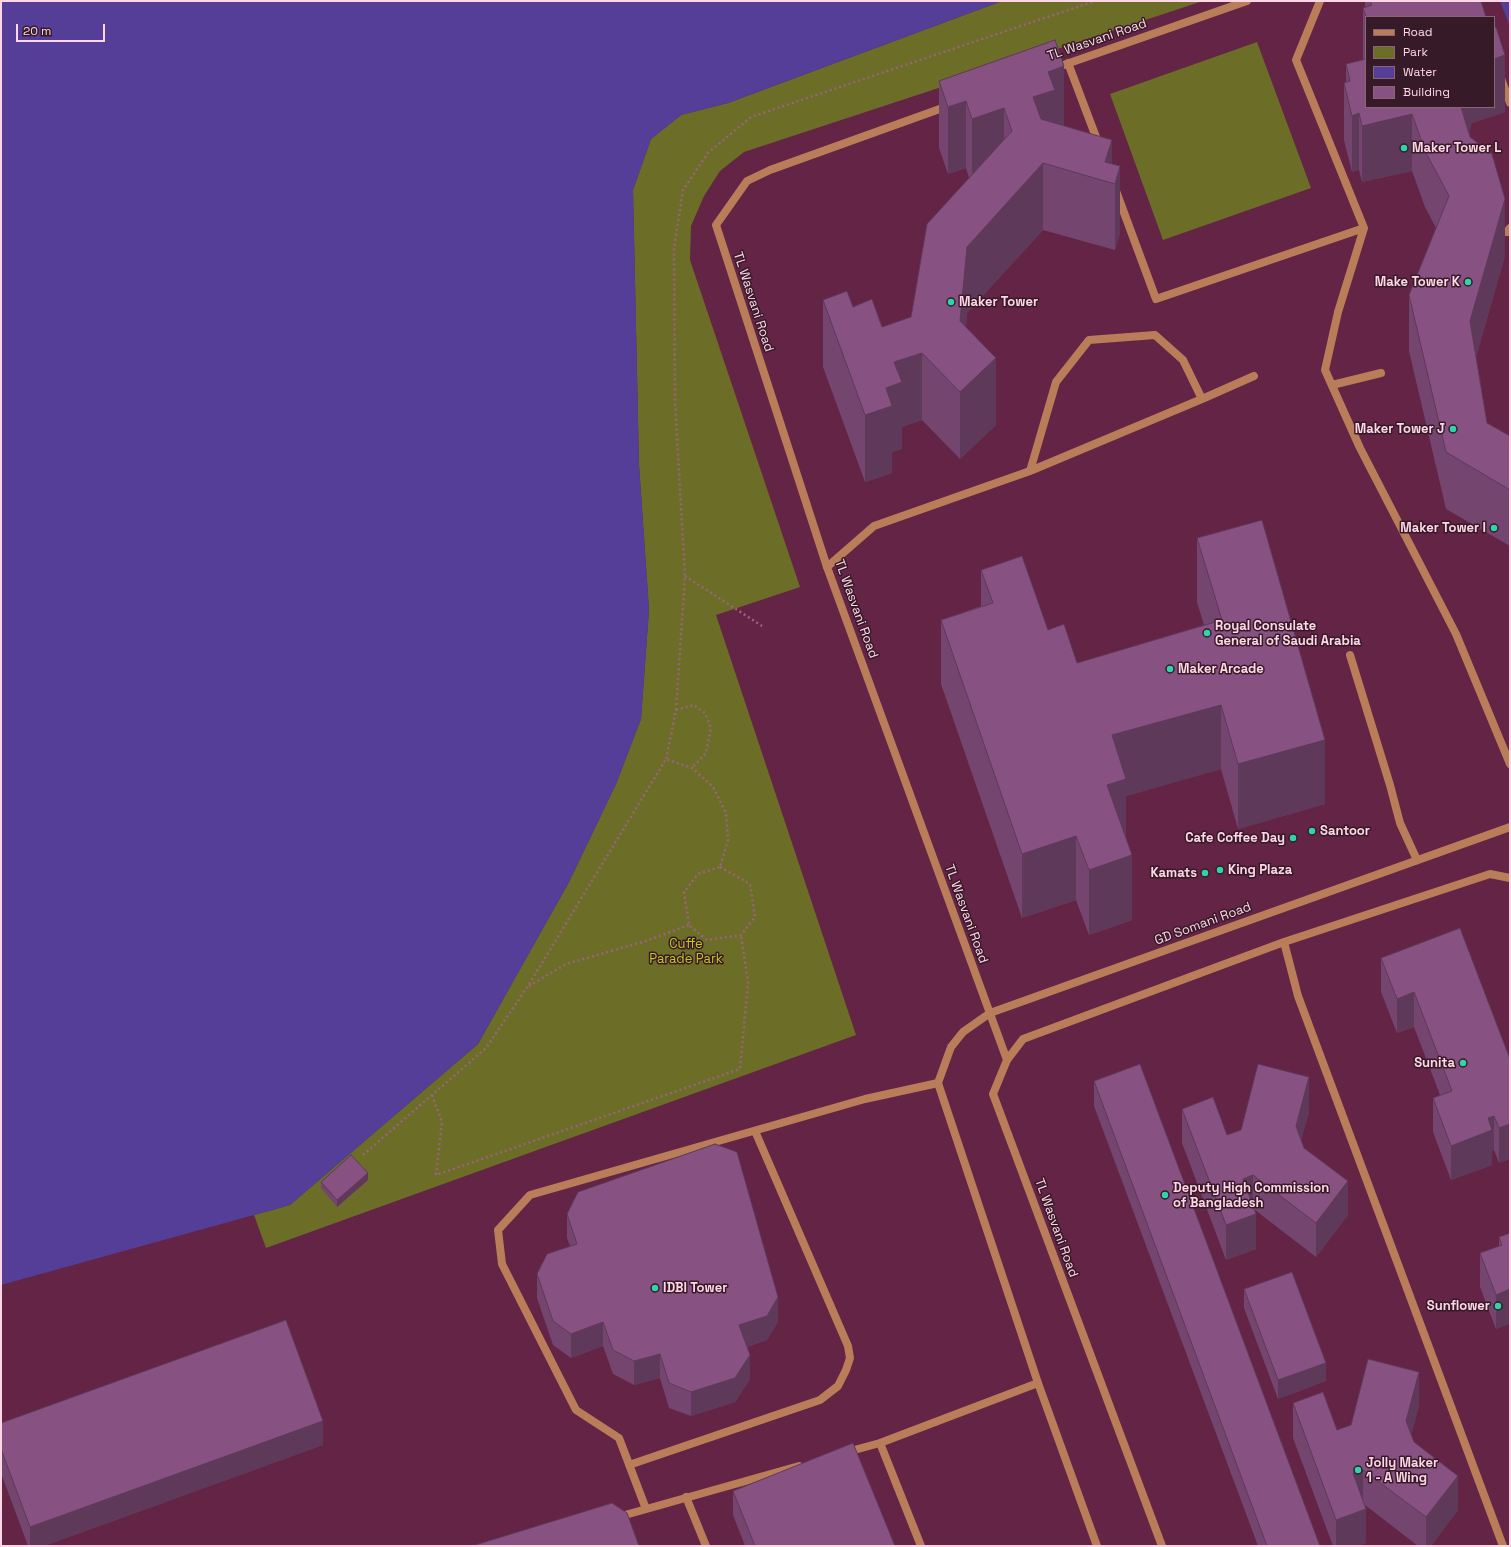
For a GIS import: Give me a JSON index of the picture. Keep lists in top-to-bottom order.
{
  "streets": {
    "street": ["TL Wasvani Road", "GD Somani Road"]
  },
  "crossings": [
    ["TL Wasvani Road", "GD Somani Road"]
  ],
  "parks": ["Cuffe Parade Park"],
  "places": [
    "Maker Tower L",
    "Make Tower K",
    "Maker Tower",
    "Maker Tower J",
    "Maker Tower I",
    "Royal Consulate General of Saudi Arabia",
    "Maker Arcade",
    "Santoor",
    "Cafe Coffee Day",
    "King Plaza",
    "Kamats",
    "Sunita",
    "Deputy High Commission of Bangladesh",
    "IDBI Tower",
    "Sunflower",
    "Jolly Maker 1 - A Wing"
  ],
  "legend": [
    "Road",
    "Park",
    "Water",
    "Building"
  ],
  "scale_bar": "20 m"
}
